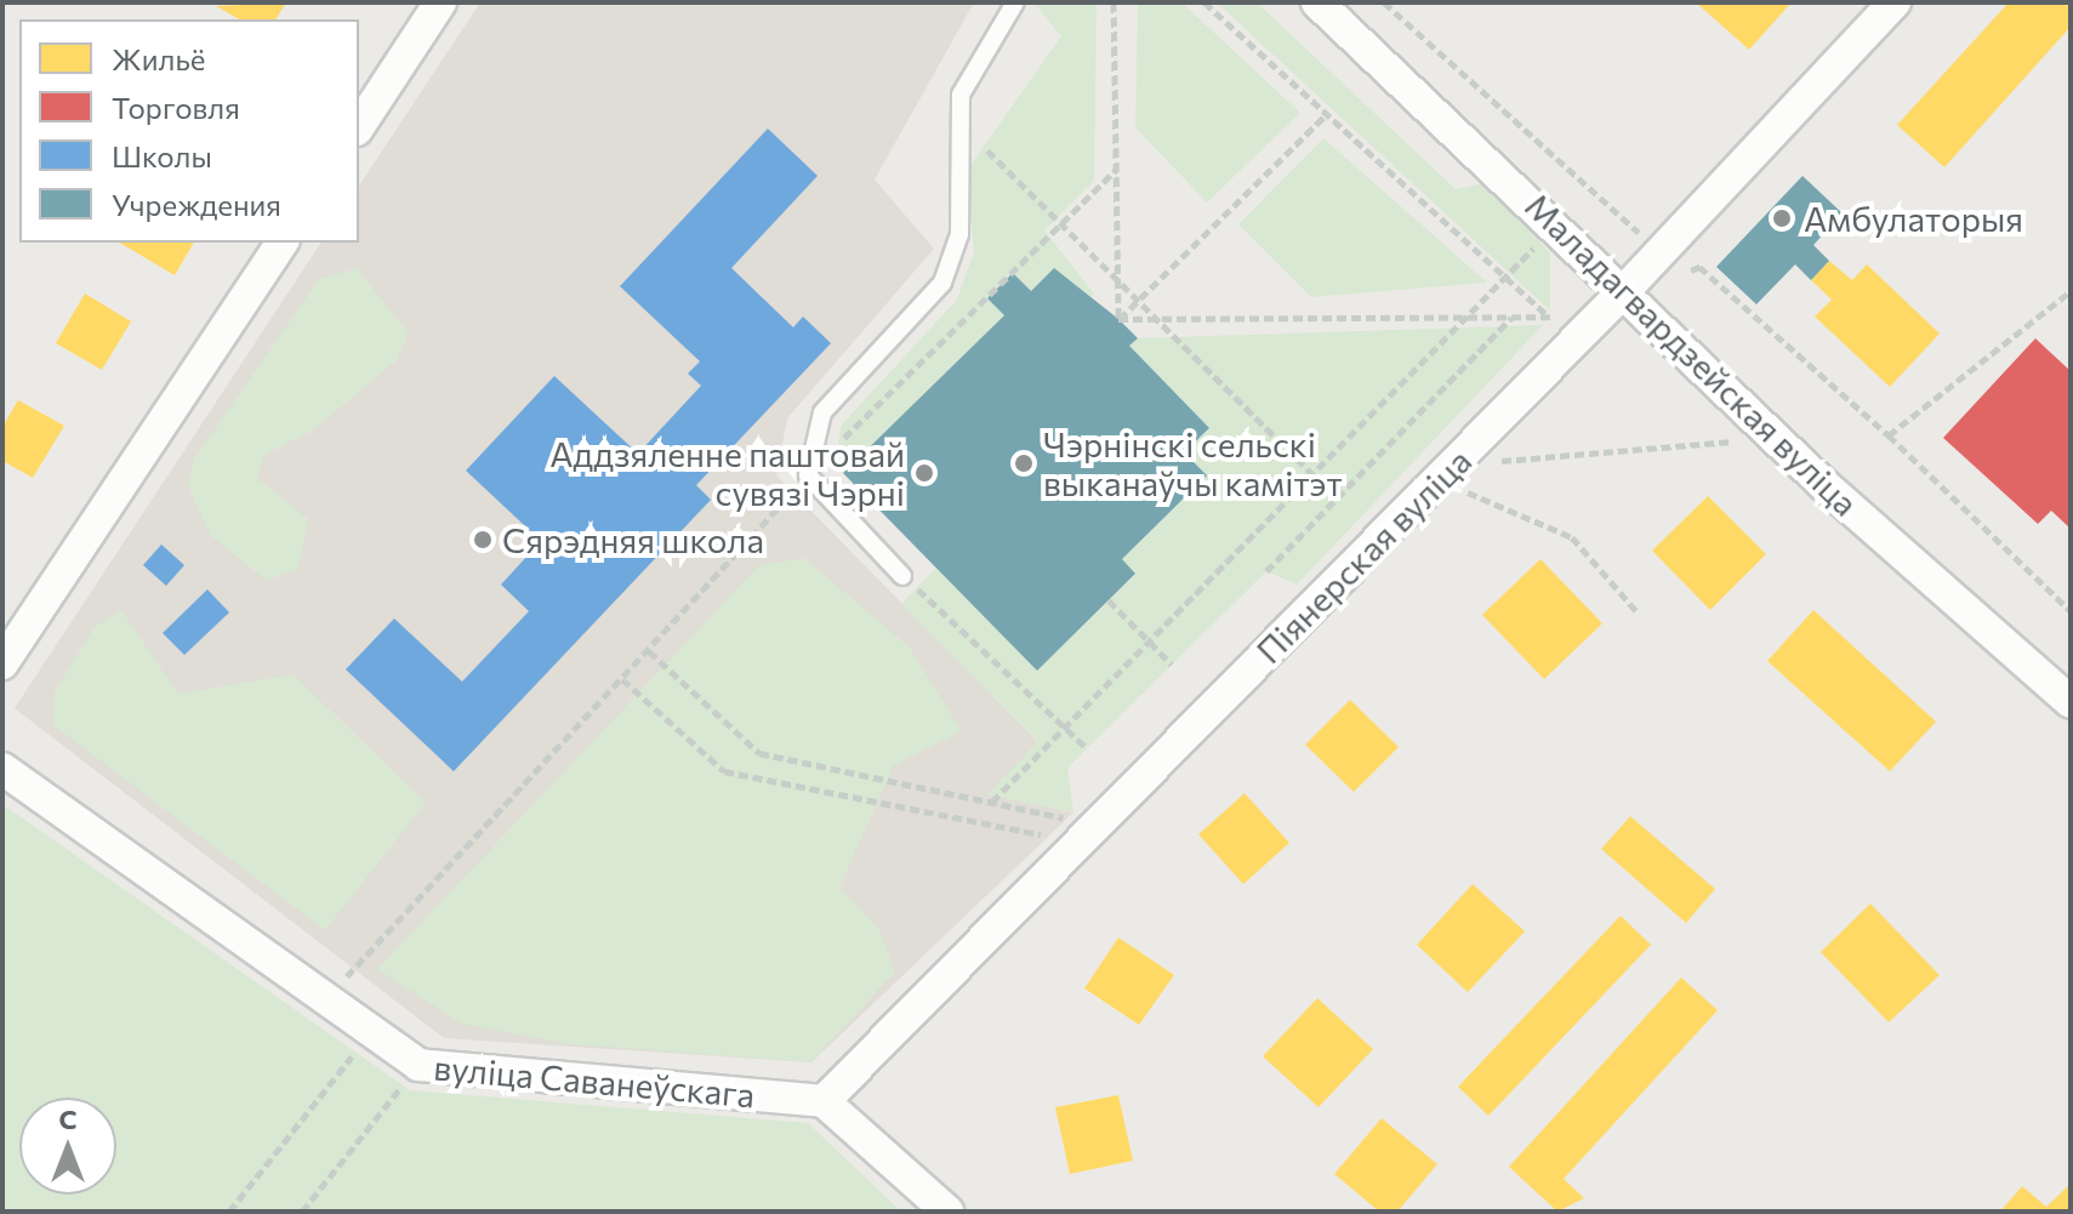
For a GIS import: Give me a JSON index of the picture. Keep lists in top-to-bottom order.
{
  "streets": {
    "street": ["Маладагвардзейская вуліца", "Піянерская вуліца", "вуліца Саванеўскага"]
  },
  "crossings": [
    ["Маладагвардзейская вуліца", "Піянерская вуліца"],
    ["Піянерская вуліца", "вуліца Саванеўскага"]
  ],
  "places": [
    "Амбулаторыя",
    "Чэрнінскі сельскі выканаўчы камітэт",
    "Аддзяленне паштовай сувязі Чэрні",
    "Сярэдняя школа"
  ],
  "legend": [
    "Жильё",
    "Торговля",
    "Школы",
    "Учреждения"
  ],
  "north": "top"
}
